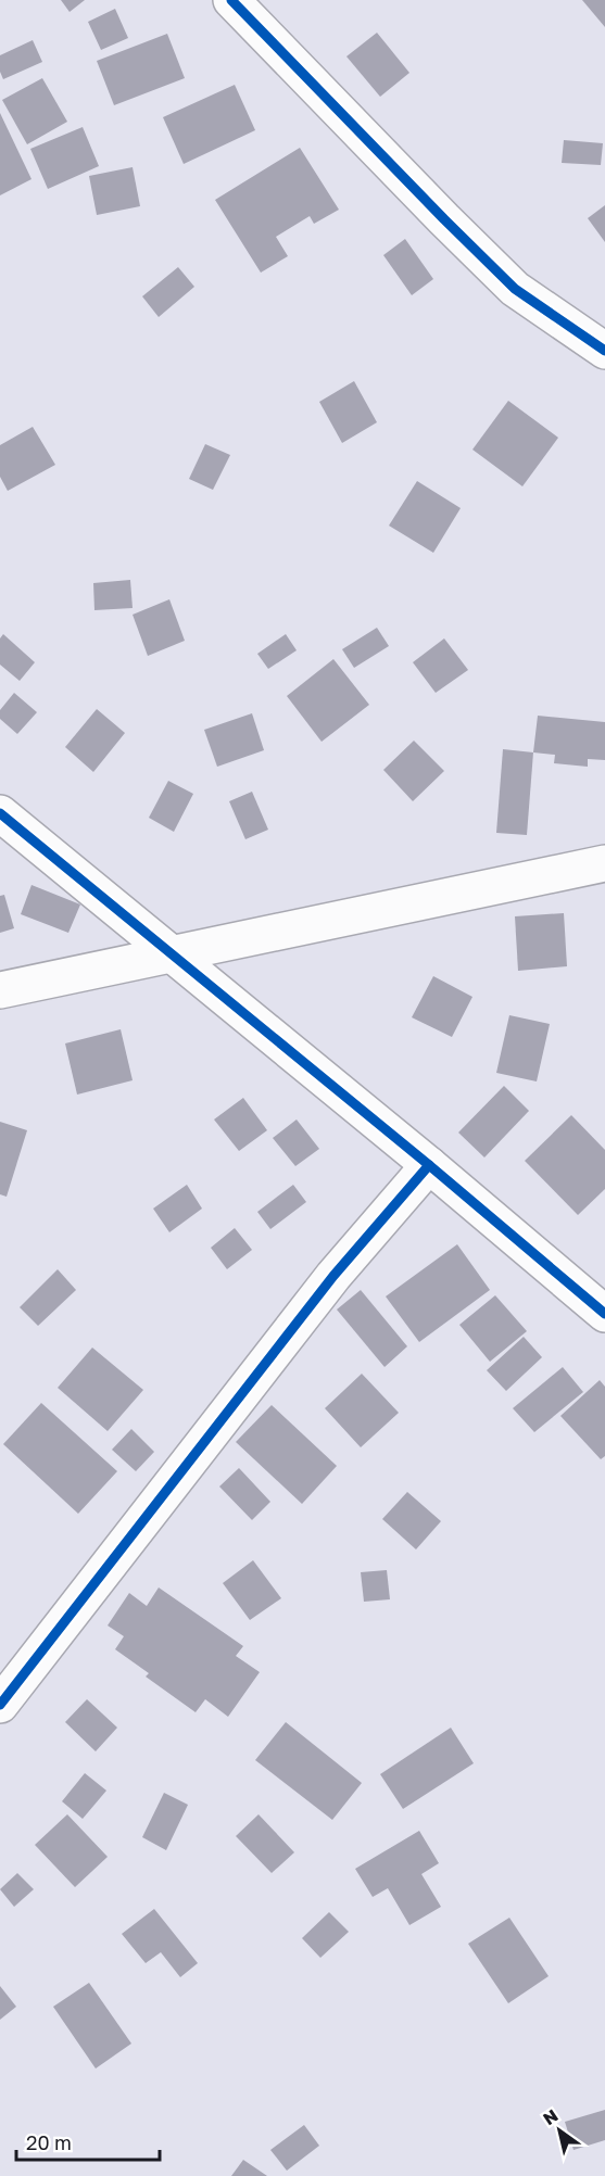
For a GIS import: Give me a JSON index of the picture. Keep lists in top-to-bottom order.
{
  "scale_bar": "20 m",
  "north": "top left"
}
